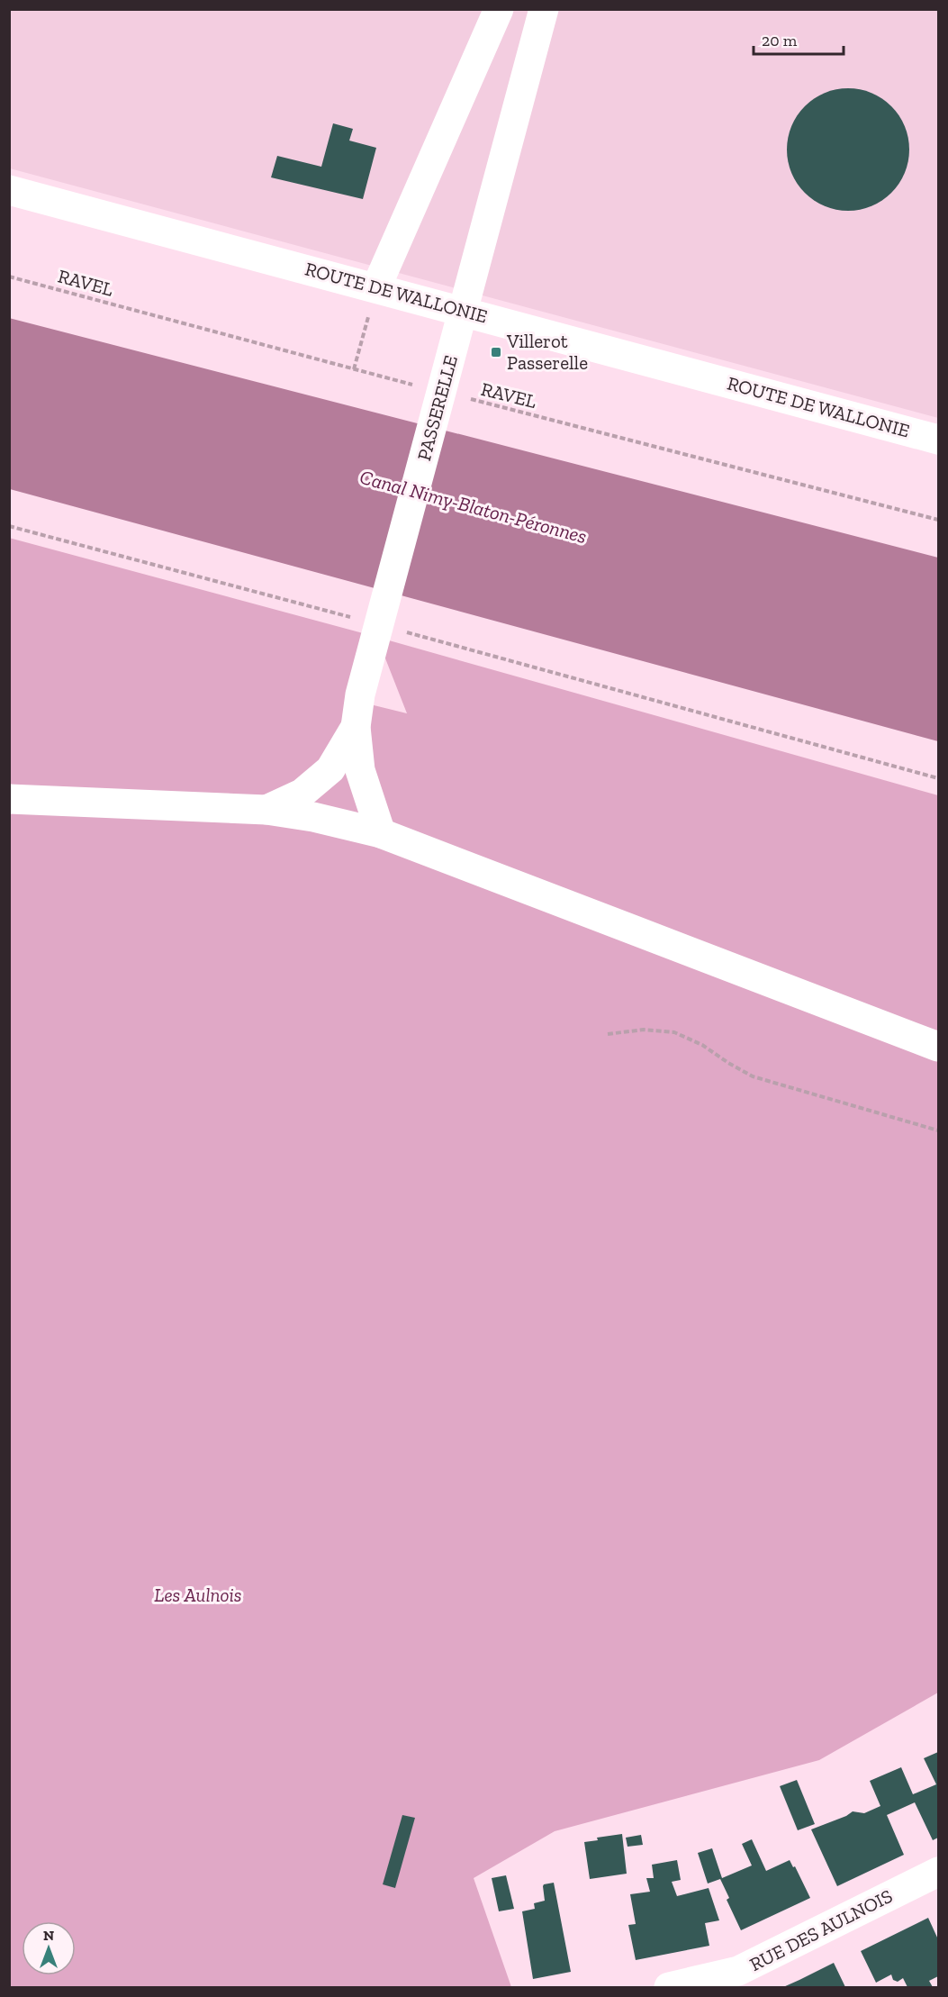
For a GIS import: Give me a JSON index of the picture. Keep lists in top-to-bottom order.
{
  "streets": {
    "main road": ["ROUTE DE WALLONIE", "PASSERELLE", "RUE DES AULNOIS"],
    "path": ["RAVEL"]
  },
  "water": ["Canal Nimy-Blaton-Péronnes"],
  "parks": ["Les Aulnois"],
  "places": {
    "transit": ["Villerot Passerelle"]
  },
  "scale_bar": "20 m",
  "north": "top"
}
